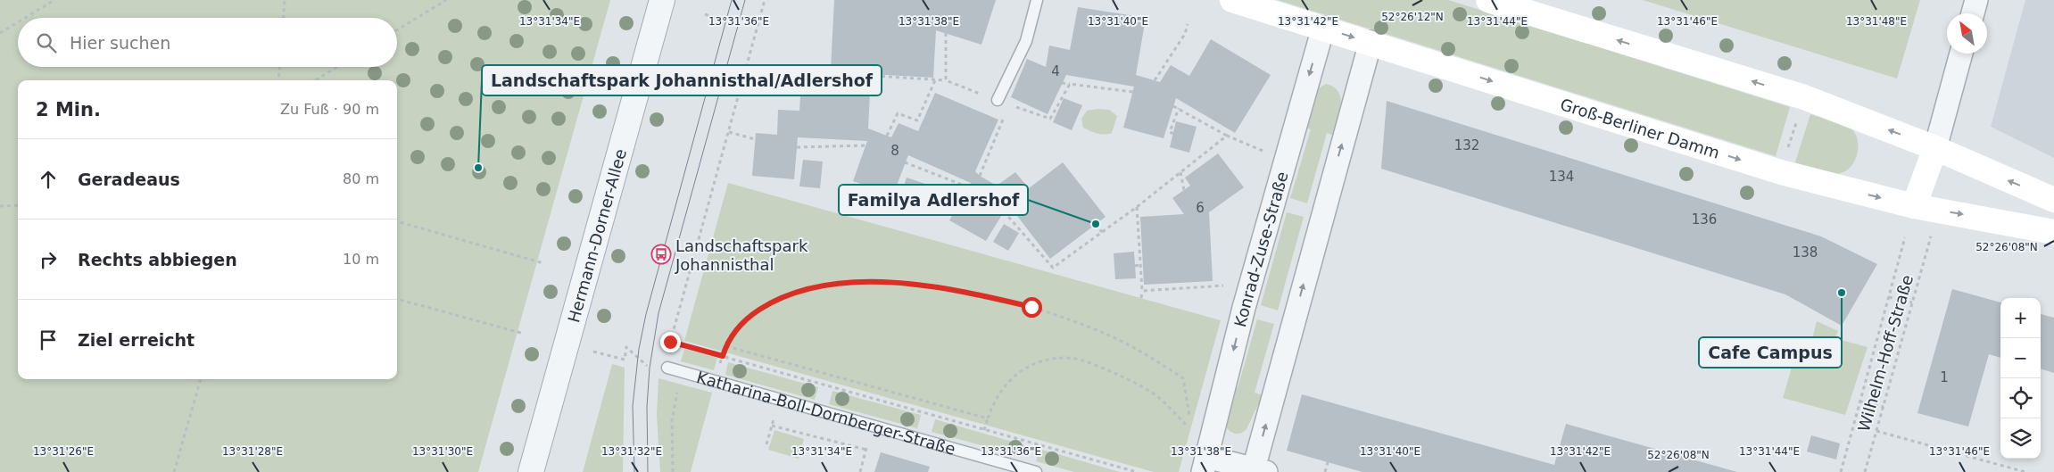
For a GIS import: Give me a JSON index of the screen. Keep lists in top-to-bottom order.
{
  "streets": {
    "main road": ["Groß-Berliner Damm"],
    "street": ["Hermann-Dorner-Allee", "Konrad-Zuse-Straße"],
    "lane": ["Katharina-Boll-Dornberger-Straße"],
    "path": ["Wilhelm-Hoff-Straße"]
  },
  "crossings": [
    ["Groß-Berliner Damm", "Konrad-Zuse-Straße"]
  ],
  "places": {
    "other": ["Landschaftspark Johannisthal/Adlershof", "Familya Adlershof", "Cafe Campus"],
    "bus stop": ["Landschaftspark Johannisthal"]
  },
  "house_numbers": [
    "4",
    "132",
    "8",
    "134",
    "6",
    "136",
    "138",
    "1"
  ],
  "north": "top left",
  "page": {
    "search": "Hier suchen",
    "heading": ["2 Min.", "Zu Fuß · 90 m"],
    "list": [
      ["Geradeaus", "80 m"],
      ["Rechts abbiegen", "10 m"],
      "Ziel erreicht"
    ],
    "map_buttons": ["+", "−"]
  },
  "coordinates": [
    "52°26'12\"N",
    "13°31'42\"E",
    "13°31'44\"E",
    "13°31'48\"E",
    "13°31'34\"E",
    "13°31'36\"E",
    "13°31'38\"E",
    "13°31'40\"E",
    "13°31'46\"E",
    "52°26'08\"N",
    "13°31'26\"E",
    "13°31'28\"E",
    "13°31'30\"E",
    "13°31'32\"E"
  ]
}
